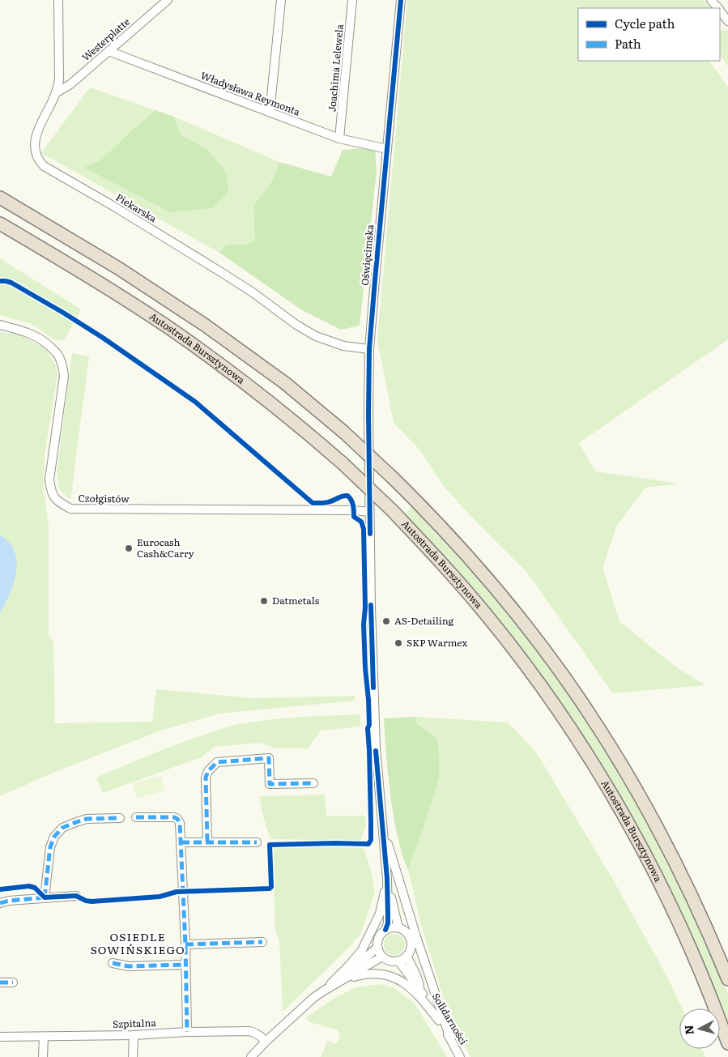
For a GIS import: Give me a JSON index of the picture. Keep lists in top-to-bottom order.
{
  "streets": {
    "highway": ["Autostrada Bursztynowa"],
    "street": [
      "Westerplatte",
      "Joachima Lelewela",
      "Władysława Reymonta",
      "Piekarska",
      "Oświęcimska",
      "Czołgistów",
      "Solidarności",
      "Szpitalna"
    ]
  },
  "crossings": [
    ["Westerplatte", "Władysława Reymonta"],
    ["Westerplatte", "Piekarska"],
    ["Joachima Lelewela", "Władysława Reymonta"],
    ["Władysława Reymonta", "Oświęcimska"],
    ["Piekarska", "Oświęcimska"],
    ["Oświęcimska", "Czołgistów"]
  ],
  "districts": ["OSIEDLE SOWIŃSKIEGO"],
  "places": [
    "Eurocash Cash&Carry",
    "Datmetals",
    "AS-Detailing",
    "SKP Warmex"
  ],
  "legend": ["Cycle path", "Path"],
  "north": "left"
}
